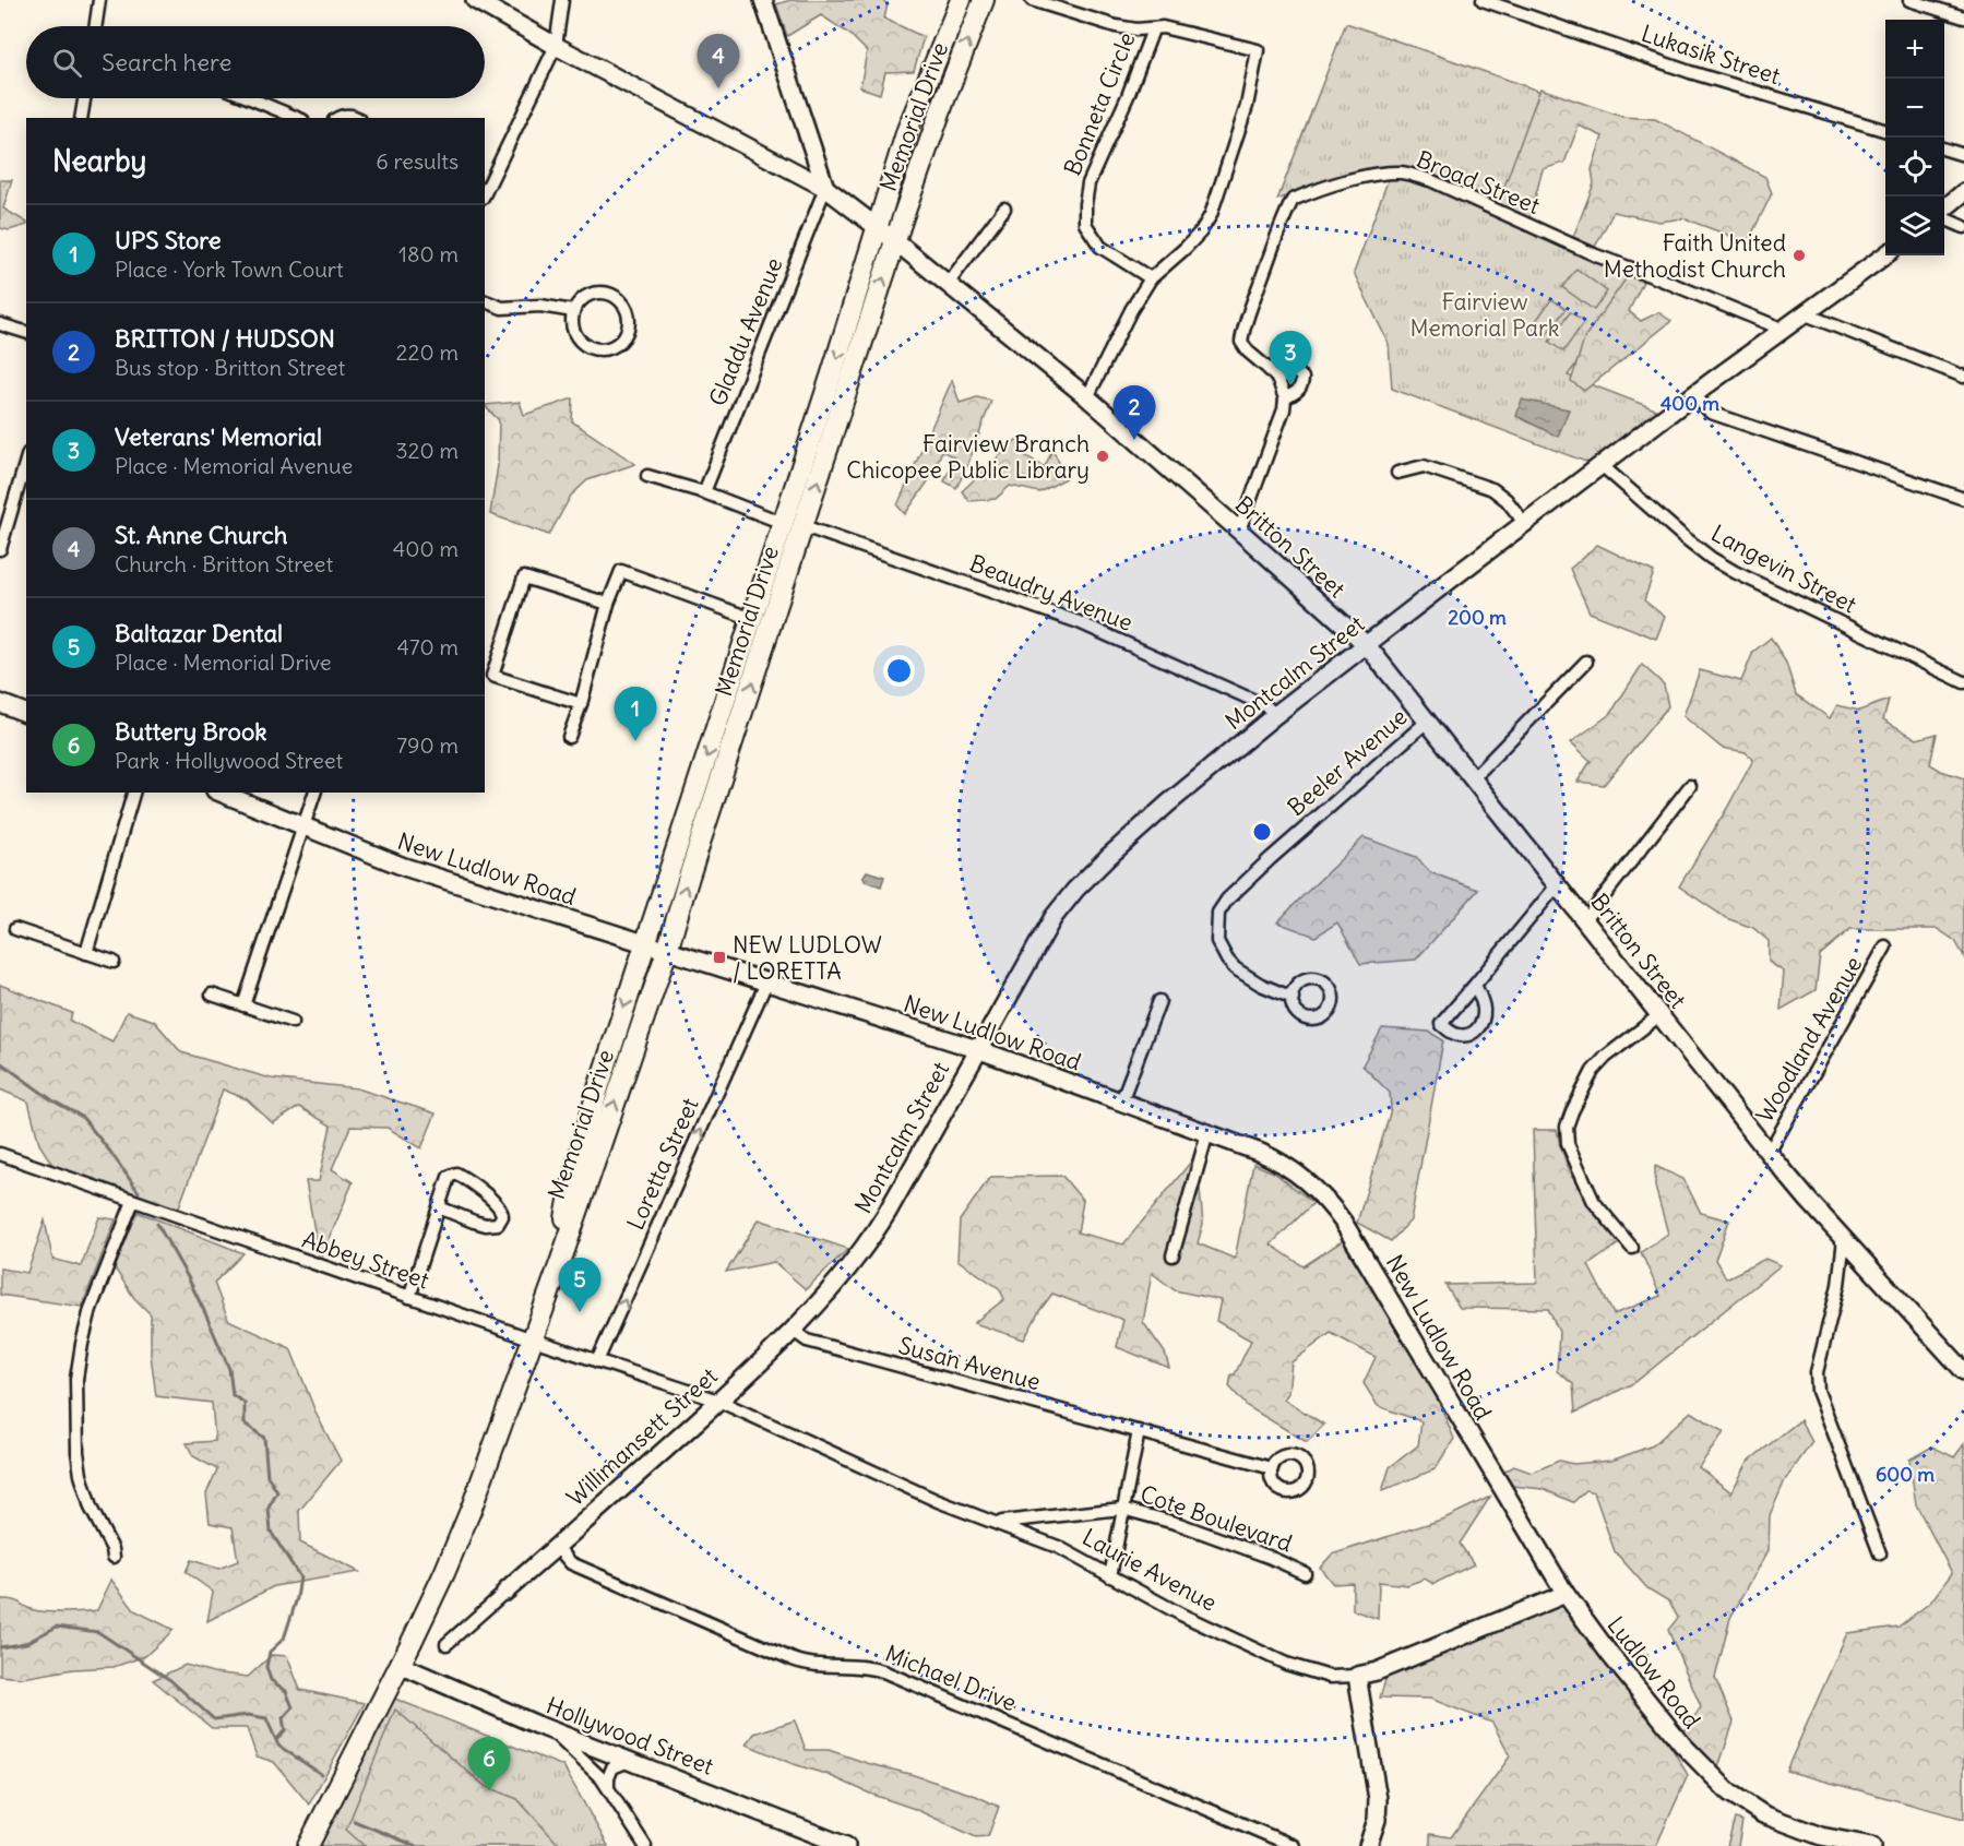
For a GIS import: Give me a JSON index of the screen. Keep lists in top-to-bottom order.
{
  "streets": {
    "main road": ["Memorial Drive"],
    "street": [
      "Lukasik Street",
      "Bonneta Circle",
      "Broad Street",
      "Gladdu Avenue",
      "Britton Street",
      "Langevin Street",
      "Beaudry Avenue",
      "Montcalm Street",
      "Beeler Avenue",
      "New Ludlow Road",
      "Woodland Avenue",
      "Loretta Street",
      "Abbey Street",
      "Susan Avenue",
      "Willimansett Street",
      "Cote Boulevard",
      "Laurie Avenue",
      "Ludlow Road",
      "Michael Drive",
      "Hollywood Street"
    ]
  },
  "crossings": [
    ["Memorial Drive", "Britton Street"],
    ["Memorial Drive", "Beaudry Avenue"],
    ["Memorial Drive", "New Ludlow Road"],
    ["Memorial Drive", "Abbey Street"],
    ["Memorial Drive", "Hollywood Street"],
    ["Broad Street", "Montcalm Street"],
    ["Gladdu Avenue", "Britton Street"],
    ["Britton Street", "Montcalm Street"],
    ["Britton Street", "Beeler Avenue"],
    ["Britton Street", "Woodland Avenue"],
    ["Langevin Street", "Montcalm Street"],
    ["Beaudry Avenue", "Montcalm Street"],
    ["Montcalm Street", "New Ludlow Road"],
    ["Montcalm Street", "Willimansett Street"],
    ["New Ludlow Road", "Loretta Street"],
    ["New Ludlow Road", "Ludlow Road"],
    ["Loretta Street", "Abbey Street"],
    ["Abbey Street", "Willimansett Street"],
    ["Abbey Street", "Laurie Avenue"],
    ["Susan Avenue", "Willimansett Street"],
    ["Willimansett Street", "Laurie Avenue"],
    ["Willimansett Street", "Michael Drive"],
    ["Cote Boulevard", "Laurie Avenue"],
    ["Laurie Avenue", "Ludlow Road"]
  ],
  "one_way": ["Loretta Street"],
  "parks": ["Fairview Memorial Park"],
  "places": {
    "other": ["Faith United Methodist Church", "Fairview Branch Chicopee Public Library"],
    "transit": ["NEW LUDLOW / LORETTA"]
  },
  "page": {
    "map_buttons": ["+", "−"],
    "search": "Search here",
    "pins": [
      "4",
      "3",
      "2",
      "1",
      "5",
      "6"
    ],
    "heading": ["Nearby", "6 results"],
    "list": [
      {
        "mark": "1",
        "name": "UPS Store",
        "note": "Place · York Town Court",
        "value": "180 m"
      },
      {
        "mark": "2",
        "name": "BRITTON / HUDSON",
        "note": "Bus stop · Britton Street",
        "value": "220 m"
      },
      {
        "mark": "3",
        "name": "Veterans' Memorial",
        "note": "Place · Memorial Avenue",
        "value": "320 m"
      },
      {
        "mark": "4",
        "name": "St. Anne Church",
        "note": "Church · Britton Street",
        "value": "400 m"
      },
      {
        "mark": "5",
        "name": "Baltazar Dental",
        "note": "Place · Memorial Drive",
        "value": "470 m"
      },
      {
        "mark": "6",
        "name": "Buttery Brook",
        "note": "Park · Hollywood Street",
        "value": "790 m"
      }
    ]
  },
  "rings": ["400 m", "200 m", "600 m"]
}
